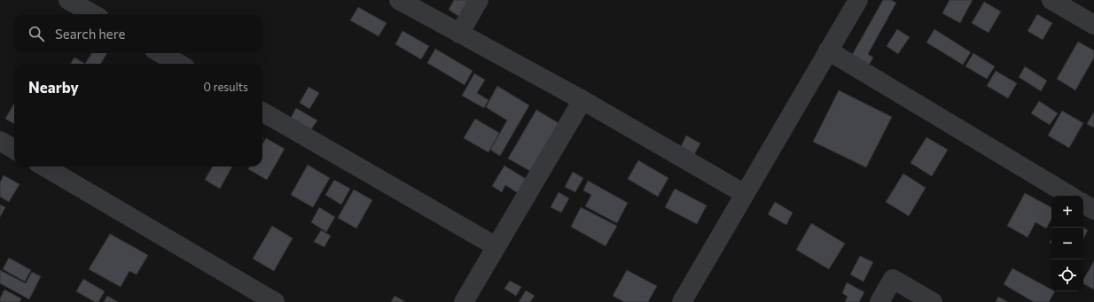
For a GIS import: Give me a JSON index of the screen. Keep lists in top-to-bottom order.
{
  "page": {
    "search": "Search here",
    "heading": ["Nearby", "0 results"],
    "map_buttons": ["+", "−"]
  }
}
